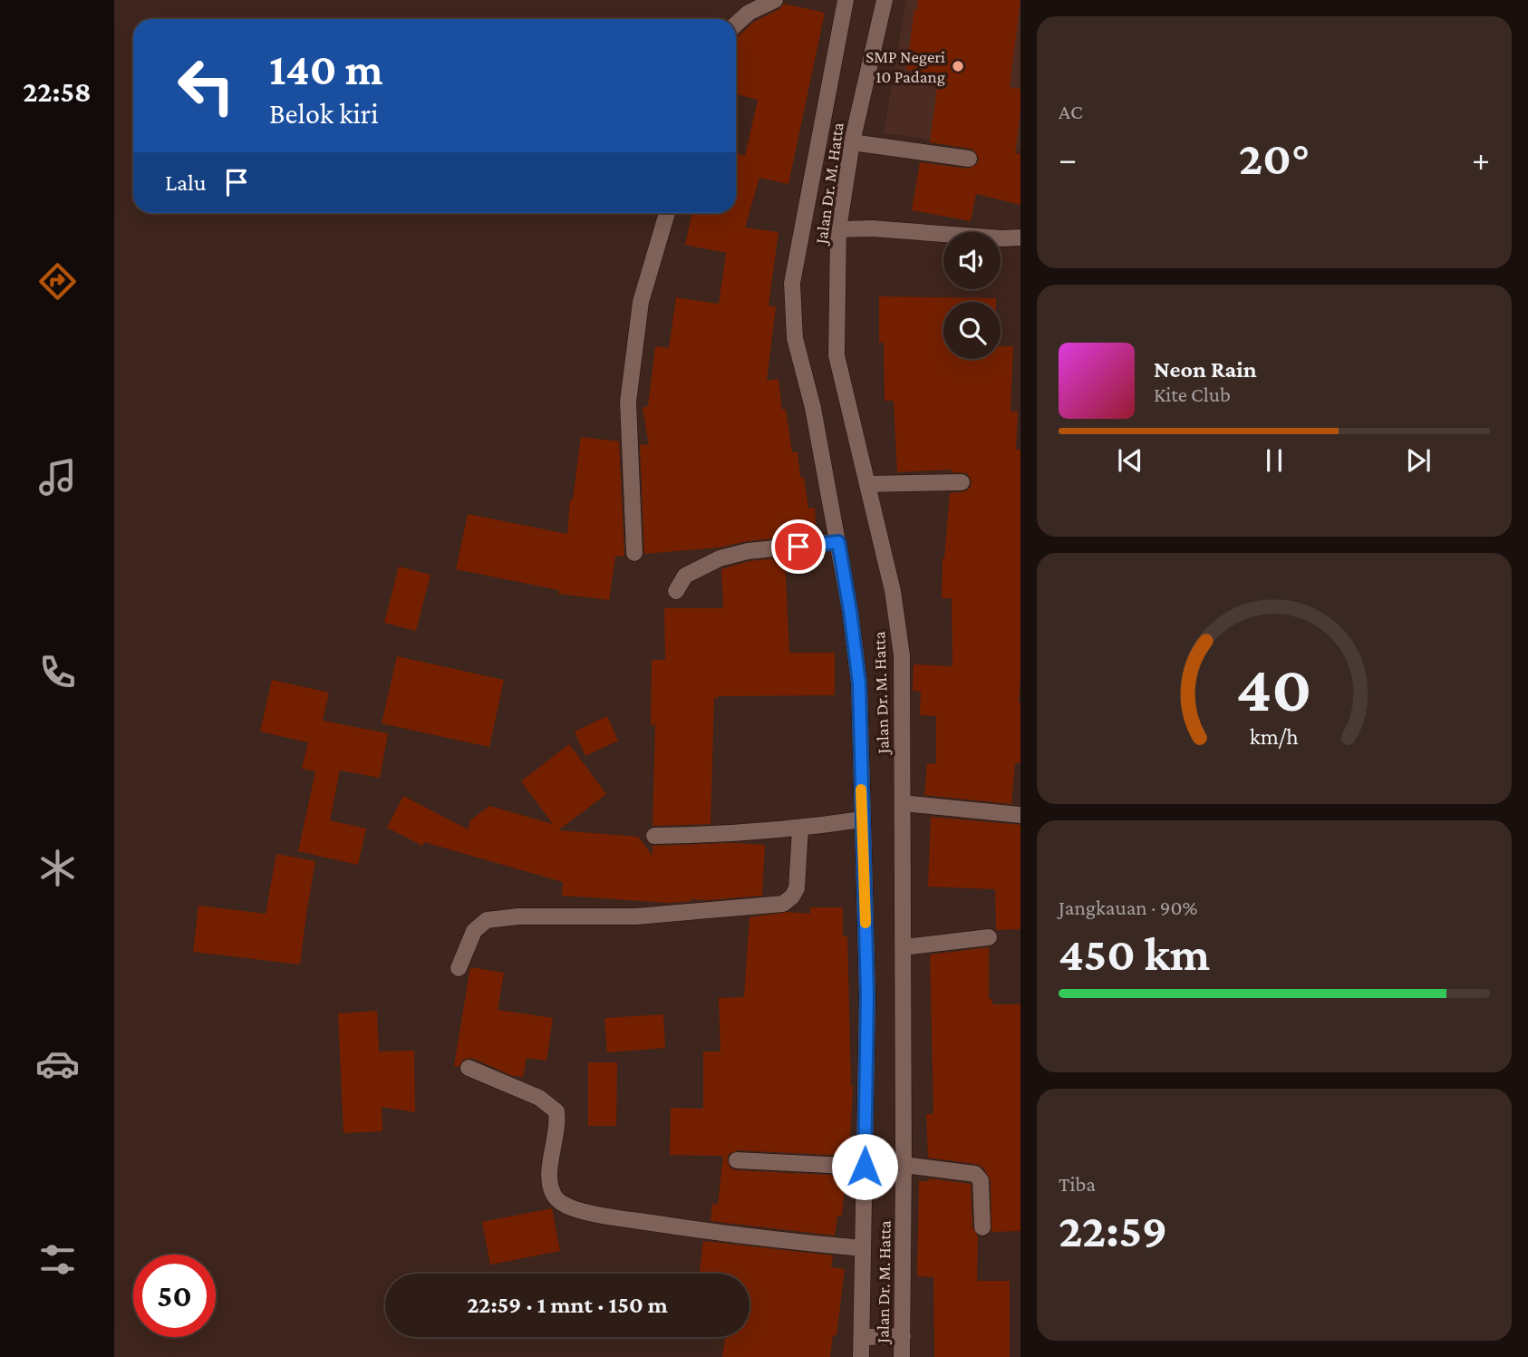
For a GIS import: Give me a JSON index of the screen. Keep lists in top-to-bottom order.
{
  "streets": {
    "main road": ["Jalan Dr. M. Hatta"]
  },
  "places": ["SMP Negeri 10 Padang"],
  "page": {
    "tabs": "22:58",
    "tile": [
      "AC",
      ["Jangkauan · 90%", "450 km"],
      ["Tiba", "22:59"]
    ],
    "turn": ["140 m", "Belok kiri"],
    "heat": ["−", "20°", "+"],
    "then": "Lalu",
    "song": ["Neon Rain", "Kite Club"],
    "limit": "50",
    "trip": "22:59 · 1 mnt · 150 m",
    "gauge": ["40", "km/h"]
  }
}
